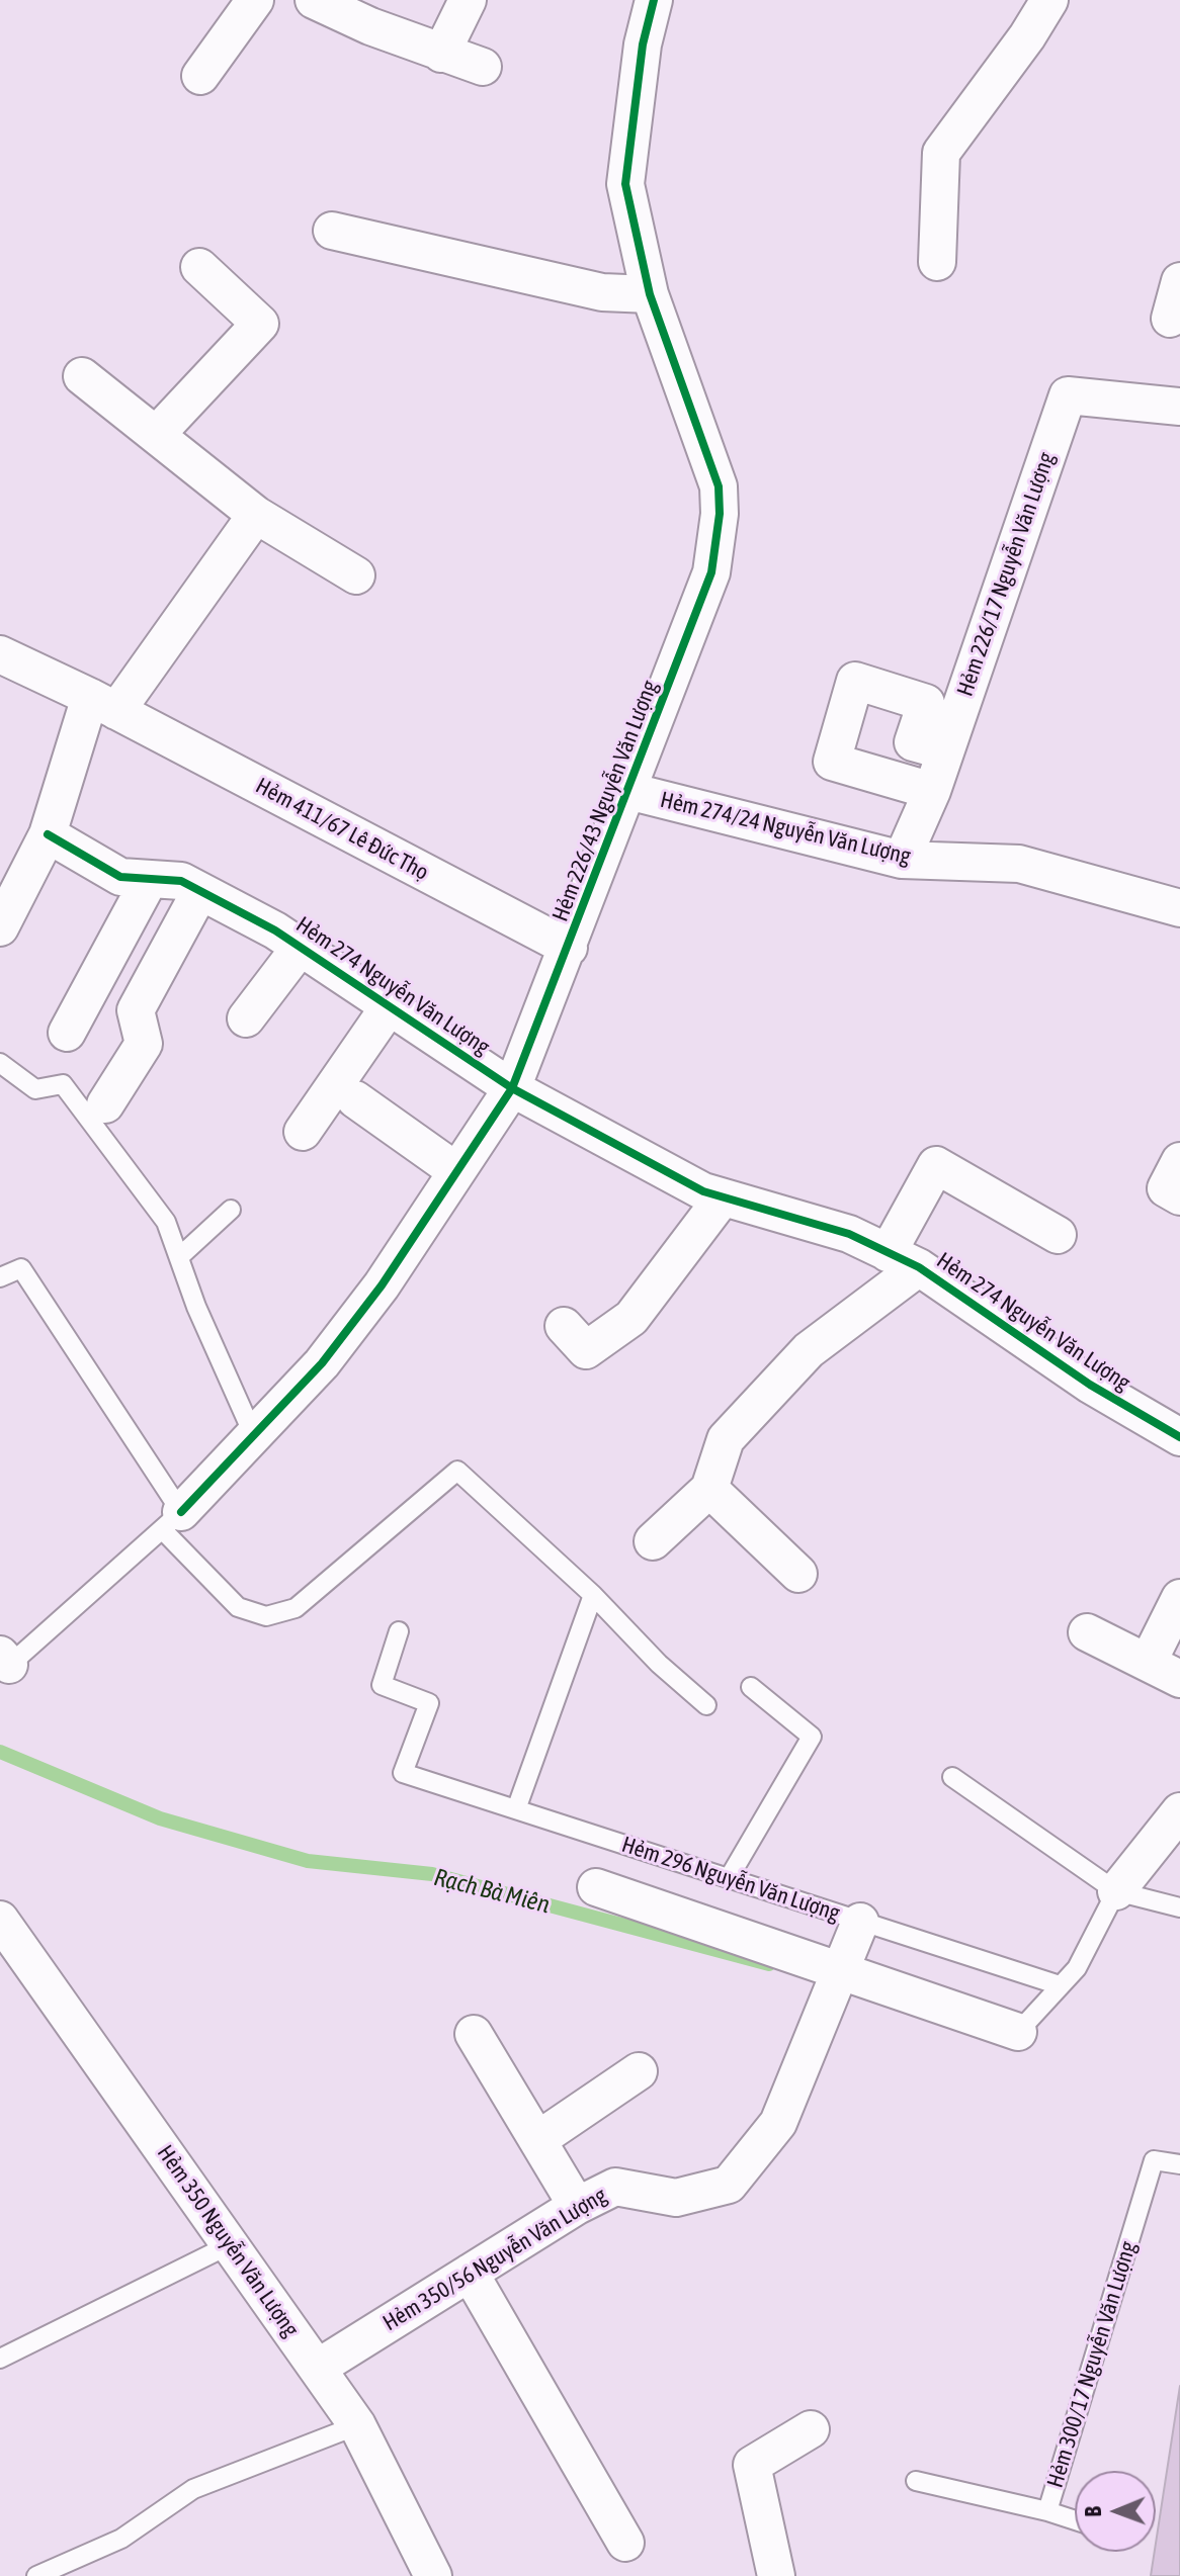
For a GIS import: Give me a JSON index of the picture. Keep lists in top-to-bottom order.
{
  "streets": {
    "street": [
      "Hẻm 226/17 Nguyễn Văn Lượng",
      "Hẻm 226/43 Nguyễn Văn Lượng",
      "Hẻm 274/24 Nguyễn Văn Lượng",
      "Hẻm 411/67 Lê Đức Thọ",
      "Hẻm 274 Nguyễn Văn Lượng",
      "Hẻm 350 Nguyễn Văn Lượng",
      "Hẻm 350/56 Nguyễn Văn Lượng"
    ],
    "lane": ["Hẻm 296 Nguyễn Văn Lượng", "Hẻm 300/17 Nguyễn Văn Lượng"]
  },
  "crossings": [
    ["Hẻm 226/17 Nguyễn Văn Lượng", "Hẻm 274/24 Nguyễn Văn Lượng"],
    ["Hẻm 226/43 Nguyễn Văn Lượng", "Hẻm 274/24 Nguyễn Văn Lượng"],
    ["Hẻm 226/43 Nguyễn Văn Lượng", "Hẻm 411/67 Lê Đức Thọ"],
    ["Hẻm 226/43 Nguyễn Văn Lượng", "Hẻm 274 Nguyễn Văn Lượng"],
    ["Hẻm 296 Nguyễn Văn Lượng", "Hẻm 350/56 Nguyễn Văn Lượng"],
    ["Hẻm 350 Nguyễn Văn Lượng", "Hẻm 350/56 Nguyễn Văn Lượng"]
  ],
  "water": ["Rạch Bà Miên"],
  "north": "left"
}
